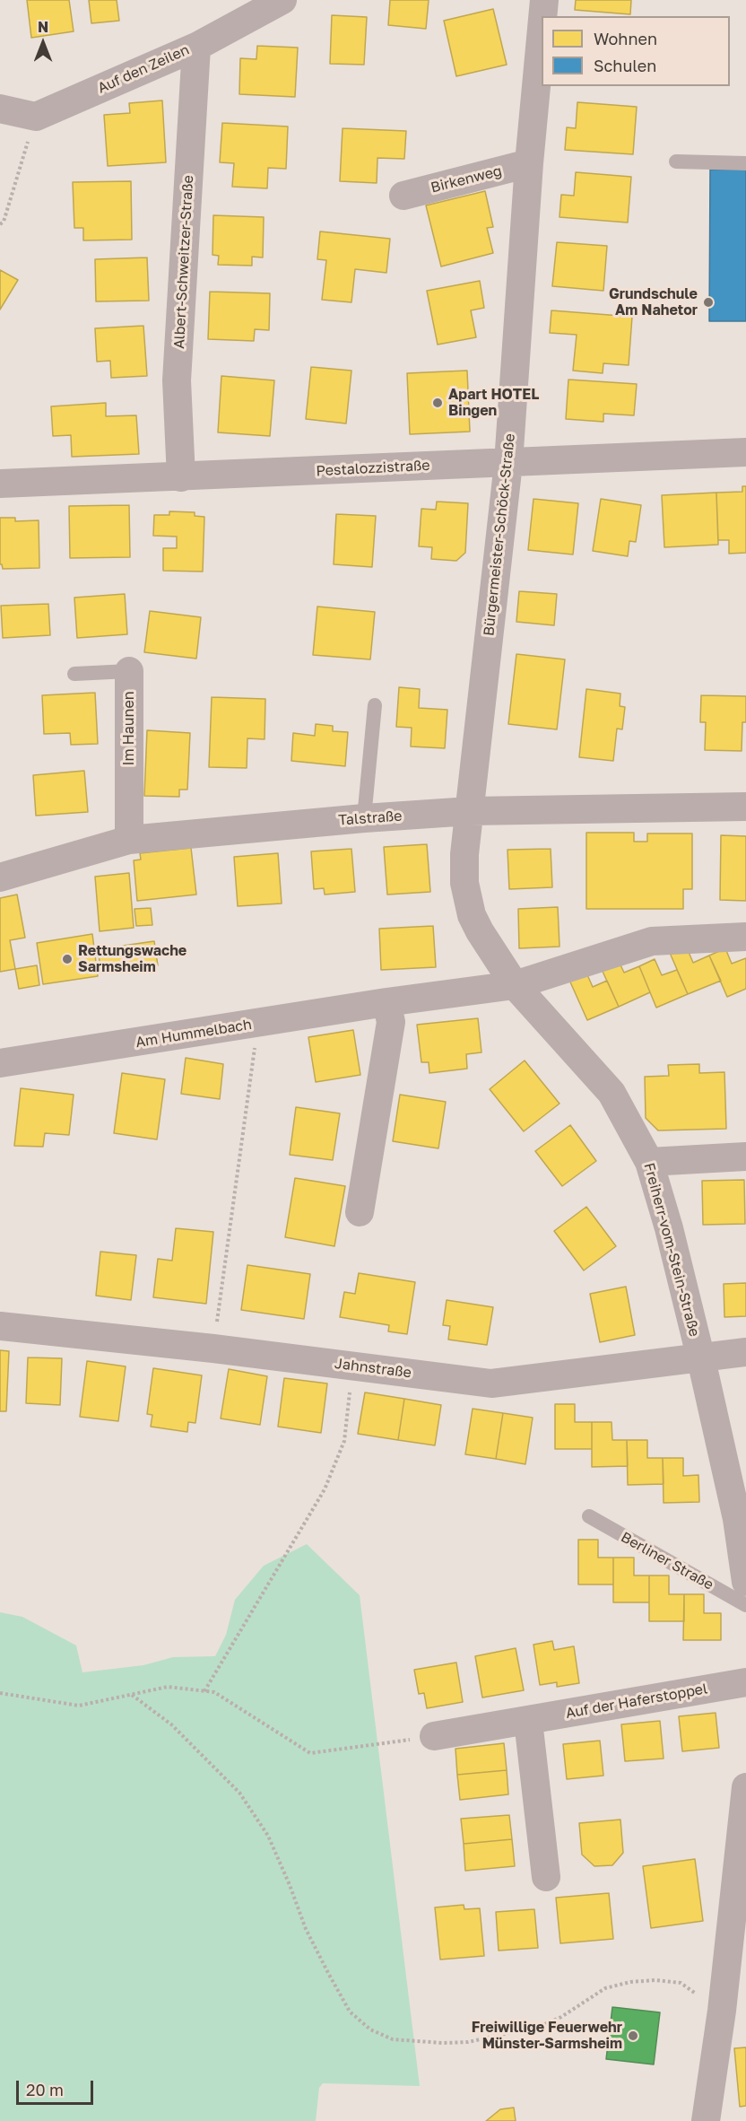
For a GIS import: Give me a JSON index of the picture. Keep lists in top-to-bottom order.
{
  "streets": {
    "street": [
      "Auf den Zeilen",
      "Birkenweg",
      "Albert-Schweitzer-Straße",
      "Pestalozzistraße",
      "Bürgermeister-Schöck-Straße",
      "Im Haunen",
      "Talstraße",
      "Am Hummelbach",
      "Freiherr-vom-Stein-Straße",
      "Jahnstraße",
      "Auf der Haferstoppel"
    ],
    "lane": ["Berliner Straße"]
  },
  "crossings": [
    ["Auf den Zeilen", "Albert-Schweitzer-Straße"],
    ["Birkenweg", "Bürgermeister-Schöck-Straße"],
    ["Albert-Schweitzer-Straße", "Pestalozzistraße"],
    ["Pestalozzistraße", "Bürgermeister-Schöck-Straße"],
    ["Bürgermeister-Schöck-Straße", "Talstraße"],
    ["Bürgermeister-Schöck-Straße", "Freiherr-vom-Stein-Straße"],
    ["Im Haunen", "Talstraße"],
    ["Talstraße", "Freiherr-vom-Stein-Straße"],
    ["Am Hummelbach", "Freiherr-vom-Stein-Straße"],
    ["Freiherr-vom-Stein-Straße", "Jahnstraße"]
  ],
  "places": [
    "Grundschule Am Nahetor",
    "Apart HOTEL Bingen",
    "Rettungswache Sarmsheim",
    "Freiwillige Feuerwehr Münster-Sarmsheim"
  ],
  "legend": ["Wohnen", "Schulen"],
  "scale_bar": "20 m",
  "north": "top"
}
